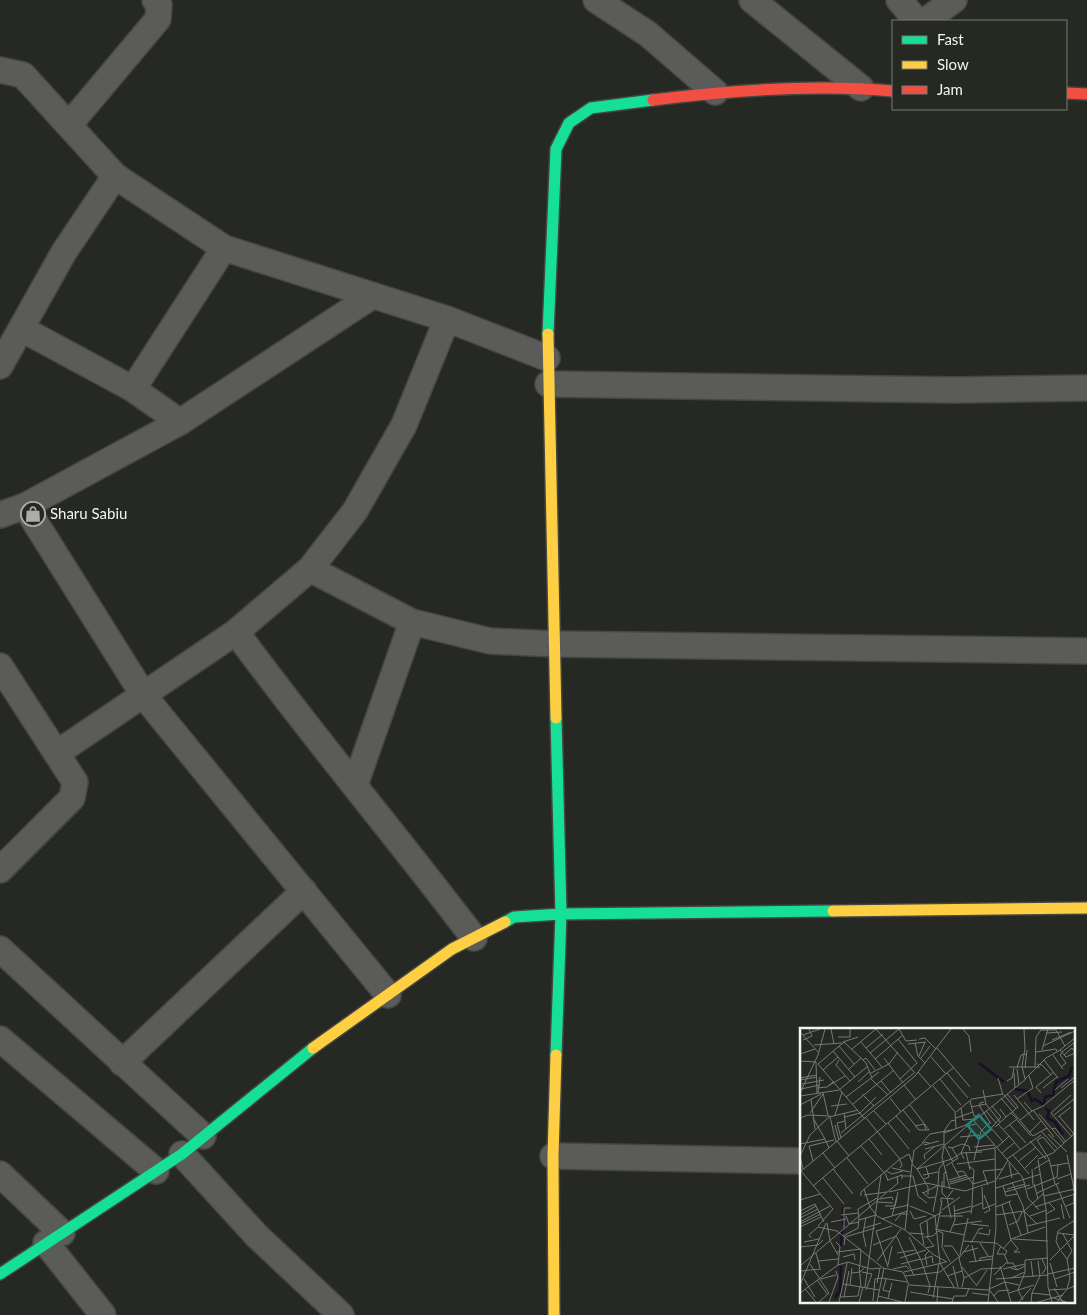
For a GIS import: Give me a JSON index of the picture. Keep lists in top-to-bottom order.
{
  "places": {
    "shop": ["Sharu Sabiu"]
  },
  "legend": ["Fast", "Slow", "Jam"]
}
